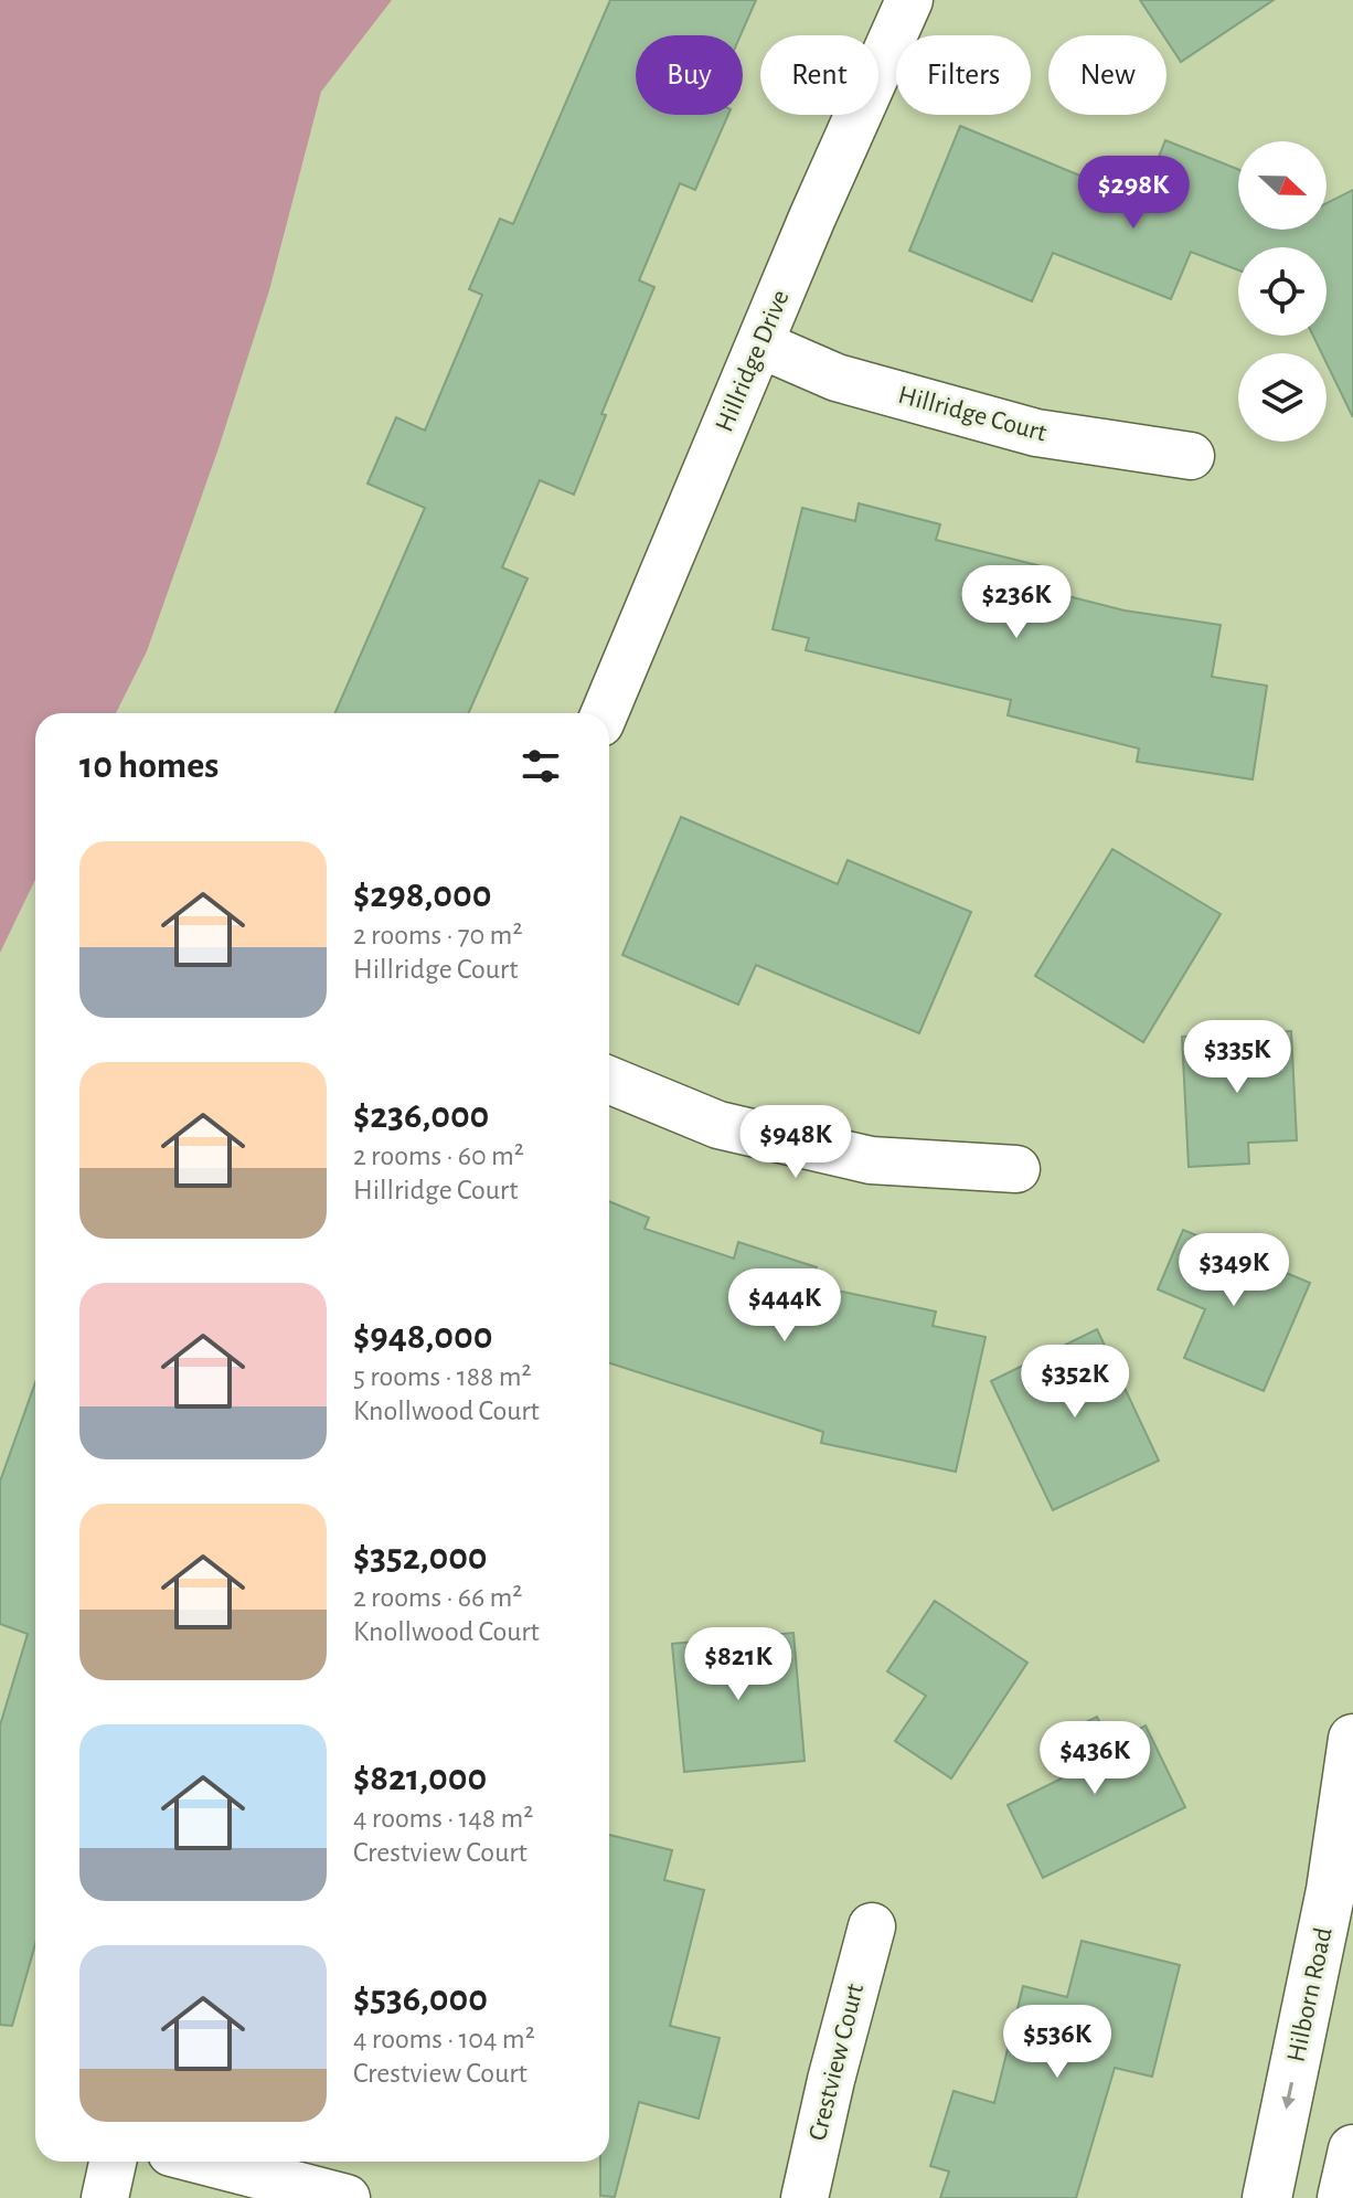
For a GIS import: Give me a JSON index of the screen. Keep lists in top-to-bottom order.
{
  "streets": {
    "street": [
      "Hillridge Drive",
      "Hillridge Court",
      "Hilborn Road",
      "Crestview Court"
    ]
  },
  "crossings": [
    ["Hillridge Drive", "Hillridge Court"]
  ],
  "one_way": ["Hilborn Road"],
  "north": "right",
  "page": {
    "chip": [
      "Buy",
      "Rent",
      "Filters",
      "New"
    ],
    "price": [
      "$298K",
      "$236K",
      "$335K",
      "$948K",
      "$349K",
      "$444K",
      "$352K",
      "$821K",
      "$436K",
      "$536K"
    ],
    "heading": "10 homes",
    "list": [
      {
        "name": "$298,000",
        "note": "2 rooms · 70 m² · Hillridge Court"
      },
      {
        "name": "$236,000",
        "note": "2 rooms · 60 m² · Hillridge Court"
      },
      {
        "name": "$948,000",
        "note": "5 rooms · 188 m² · Knollwood Court"
      },
      {
        "name": "$352,000",
        "note": "2 rooms · 66 m² · Knollwood Court"
      },
      {
        "name": "$821,000",
        "note": "4 rooms · 148 m² · Crestview Court"
      },
      {
        "name": "$536,000",
        "note": "4 rooms · 104 m² · Crestview Court"
      }
    ]
  }
}
